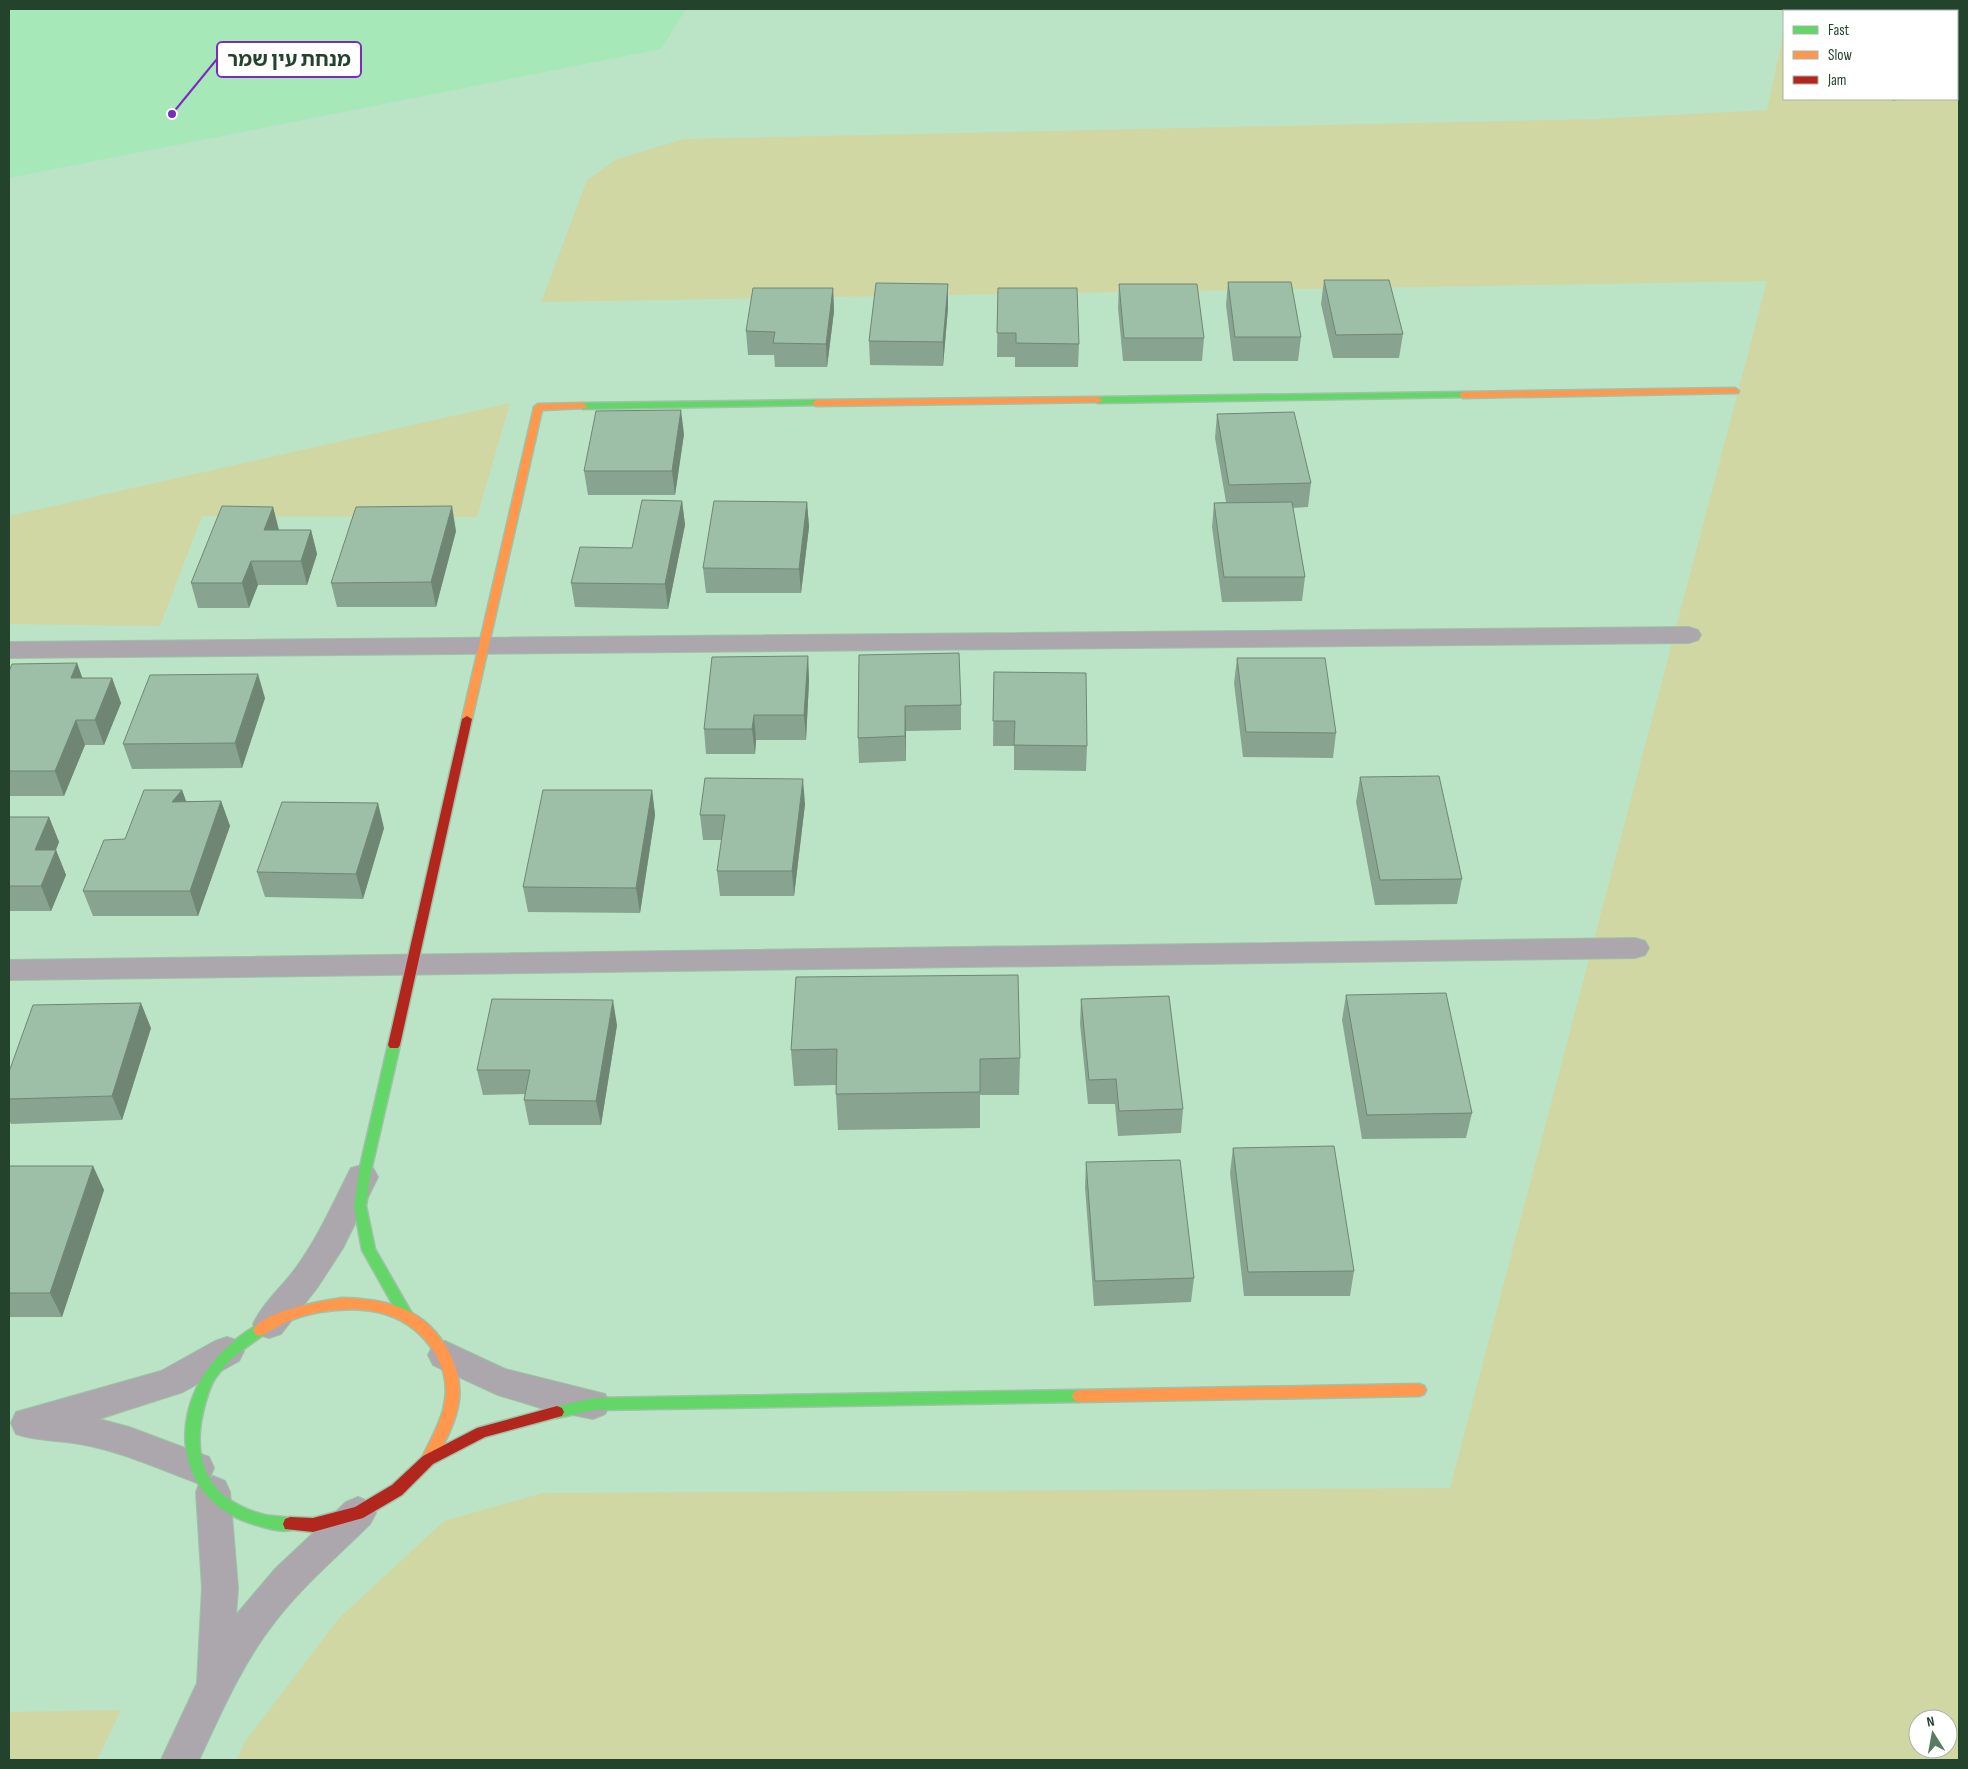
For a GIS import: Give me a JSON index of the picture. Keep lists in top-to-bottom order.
{
  "places": ["מנחת עין שמר"],
  "legend": ["Fast", "Slow", "Jam"],
  "north": "top"
}
